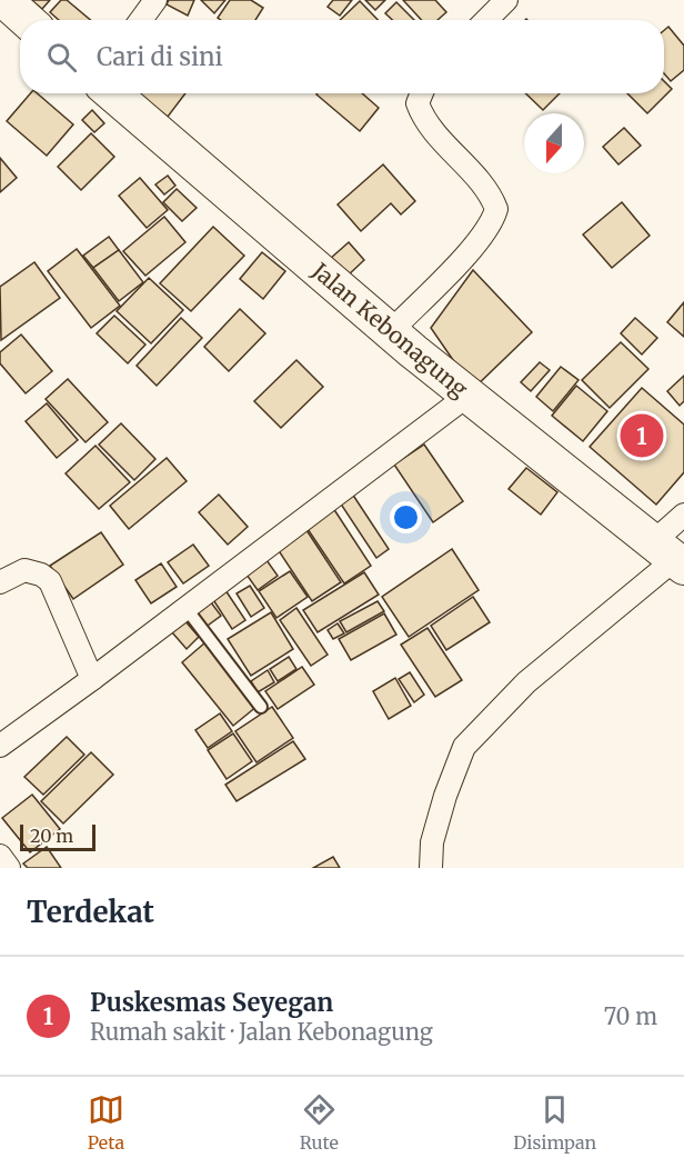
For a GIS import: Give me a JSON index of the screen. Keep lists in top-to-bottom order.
{
  "streets": {
    "main road": ["Jalan Kebonagung"]
  },
  "scale_bar": "20 m",
  "north": "bottom",
  "page": {
    "search": "Cari di sini",
    "pins": "1",
    "scale": "20 m",
    "heading": "Terdekat",
    "list": [
      {
        "mark": "1",
        "name": "Puskesmas Seyegan",
        "note": "Rumah sakit · Jalan Kebonagung",
        "value": "70 m"
      }
    ],
    "nav": ["Peta", "Rute", "Disimpan"]
  }
}
